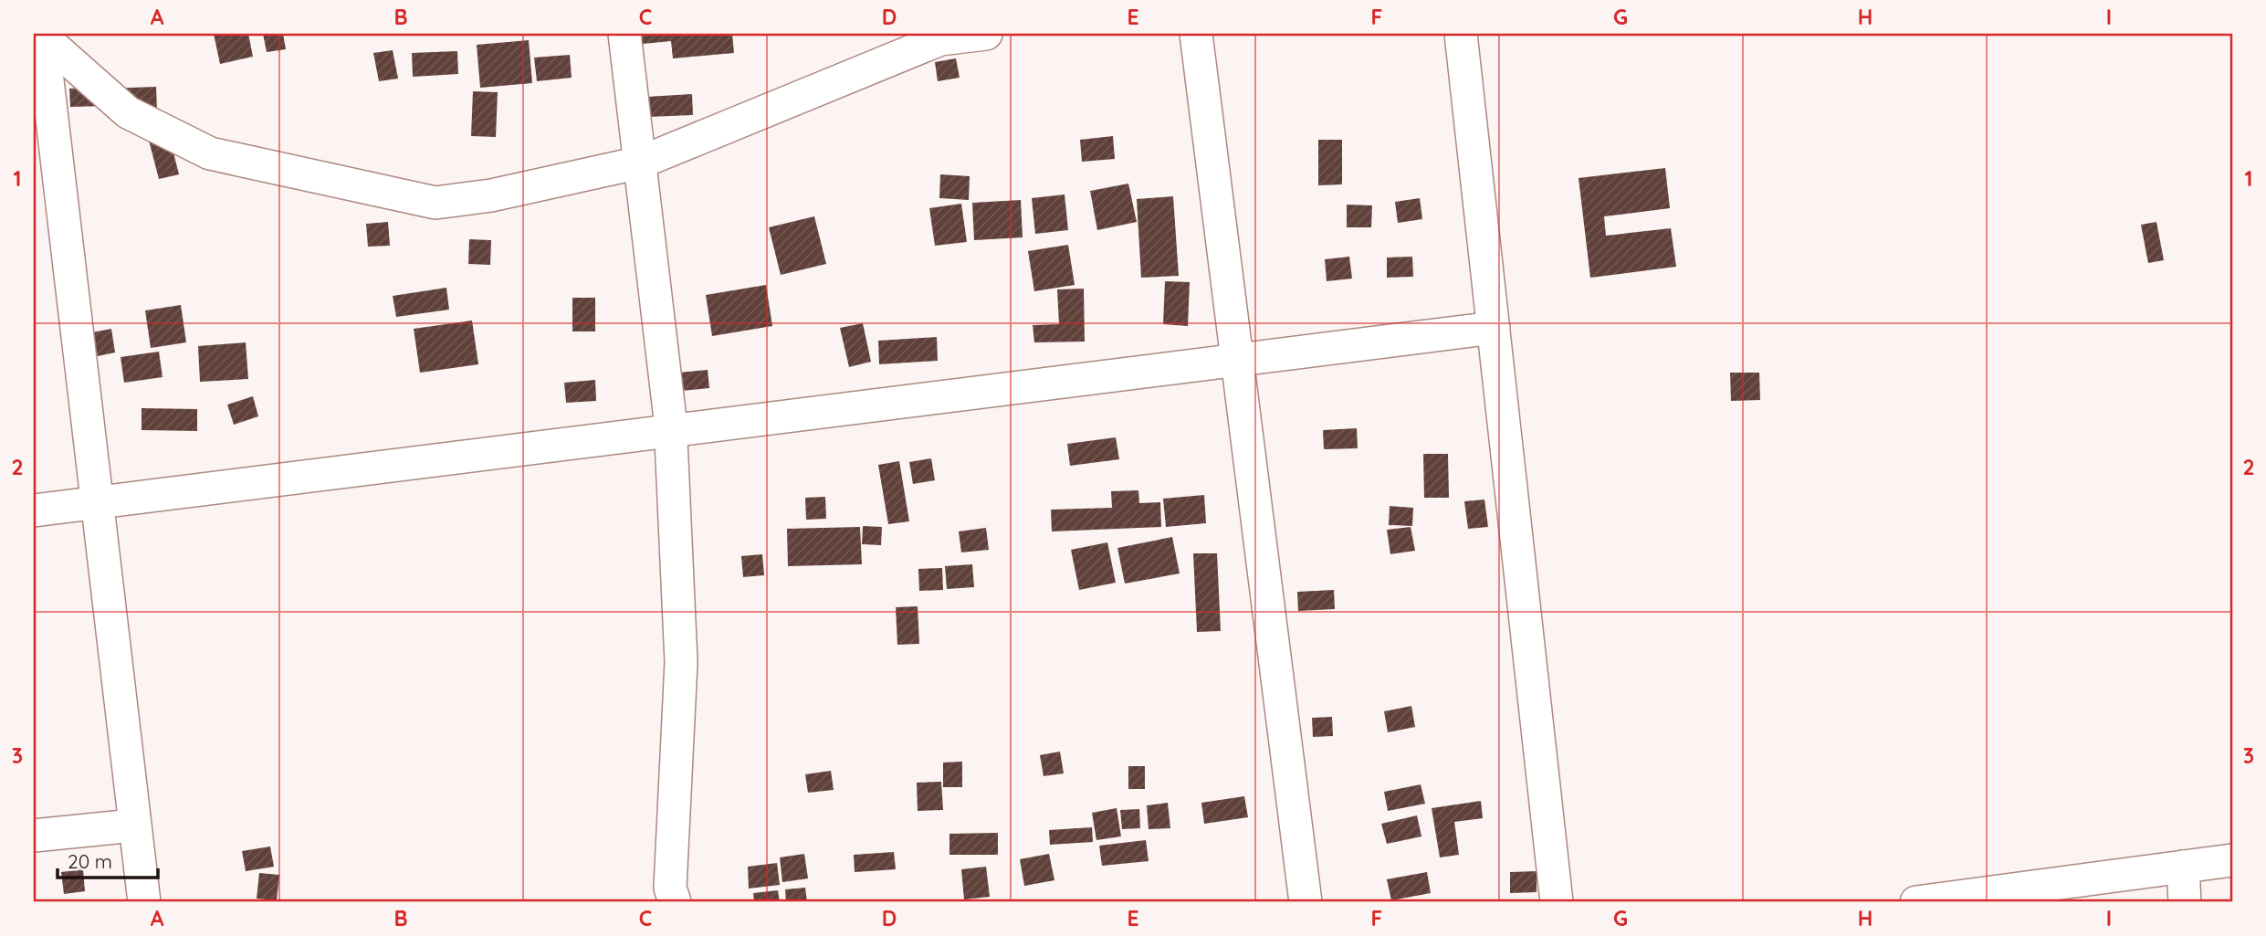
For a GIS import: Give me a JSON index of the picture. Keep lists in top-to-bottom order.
{
  "scale_bar": "20 m",
  "grid": {
    "columns": [
      "A",
      "B",
      "C",
      "D",
      "E",
      "F",
      "G",
      "H",
      "I"
    ],
    "rows": ["1", "2", "3"]
  }
}
